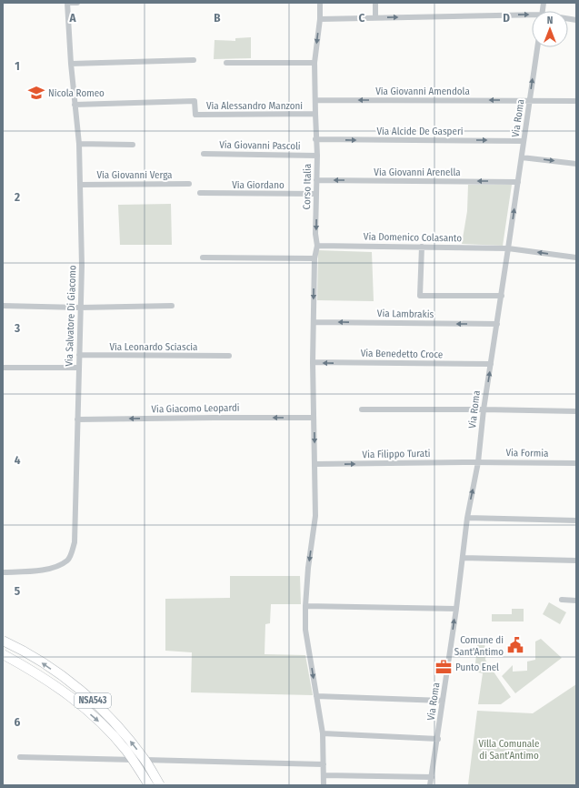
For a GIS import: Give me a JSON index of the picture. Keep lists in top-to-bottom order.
{
  "streets": {
    "highway": ["NSA543"],
    "street": [
      "Via Giovanni Amendola",
      "Via Alessandro Manzoni",
      "Via Roma",
      "Via Alcide De Gasperi",
      "Via Giovanni Pascoli",
      "Via Giovanni Arenella",
      "Via Giovanni Verga",
      "Via Giordano",
      "Corso Italia",
      "Via Domenico Colasanto",
      "Via Lambrakis",
      "Via Salvatore Di Giacomo",
      "Via Leonardo Sciascia",
      "Via Benedetto Croce",
      "Via Giacomo Leopardi",
      "Via Formia",
      "Via Filippo Turati"
    ]
  },
  "crossings": [
    ["Via Giovanni Amendola", "Via Roma"],
    ["Via Giovanni Amendola", "Corso Italia"],
    ["Via Alessandro Manzoni", "Corso Italia"],
    ["Via Alessandro Manzoni", "Via Salvatore Di Giacomo"],
    ["Via Roma", "Via Alcide De Gasperi"],
    ["Via Roma", "Via Giovanni Arenella"],
    ["Via Roma", "Via Domenico Colasanto"],
    ["Via Roma", "Via Lambrakis"],
    ["Via Roma", "Via Benedetto Croce"],
    ["Via Roma", "Via Formia"],
    ["Via Roma", "Via Filippo Turati"],
    ["Via Alcide De Gasperi", "Corso Italia"],
    ["Via Giovanni Pascoli", "Corso Italia"],
    ["Via Giovanni Arenella", "Corso Italia"],
    ["Via Giovanni Verga", "Via Salvatore Di Giacomo"],
    ["Via Giordano", "Corso Italia"],
    ["Corso Italia", "Via Domenico Colasanto"],
    ["Corso Italia", "Via Lambrakis"],
    ["Corso Italia", "Via Benedetto Croce"],
    ["Corso Italia", "Via Giacomo Leopardi"],
    ["Corso Italia", "Via Filippo Turati"],
    ["Via Salvatore Di Giacomo", "Via Leonardo Sciascia"],
    ["Via Salvatore Di Giacomo", "Via Giacomo Leopardi"],
    ["Via Formia", "Via Filippo Turati"]
  ],
  "one_way": [
    "Via Giovanni Amendola",
    "Via Roma",
    "Via Alcide De Gasperi",
    "Via Giovanni Arenella",
    "Corso Italia",
    "Via Lambrakis",
    "Via Giacomo Leopardi",
    "Via Filippo Turati"
  ],
  "parks": ["Villa Comunale di Sant'Antimo"],
  "places": {
    "school or university": ["Nicola Romeo"],
    "public building": ["Comune di Sant'Antimo"],
    "office": ["Punto Enel"]
  },
  "north": "top",
  "grid": {
    "columns": [
      "A",
      "B",
      "C",
      "D"
    ],
    "rows": [
      "1",
      "2",
      "3",
      "4",
      "5",
      "6"
    ]
  }
}
